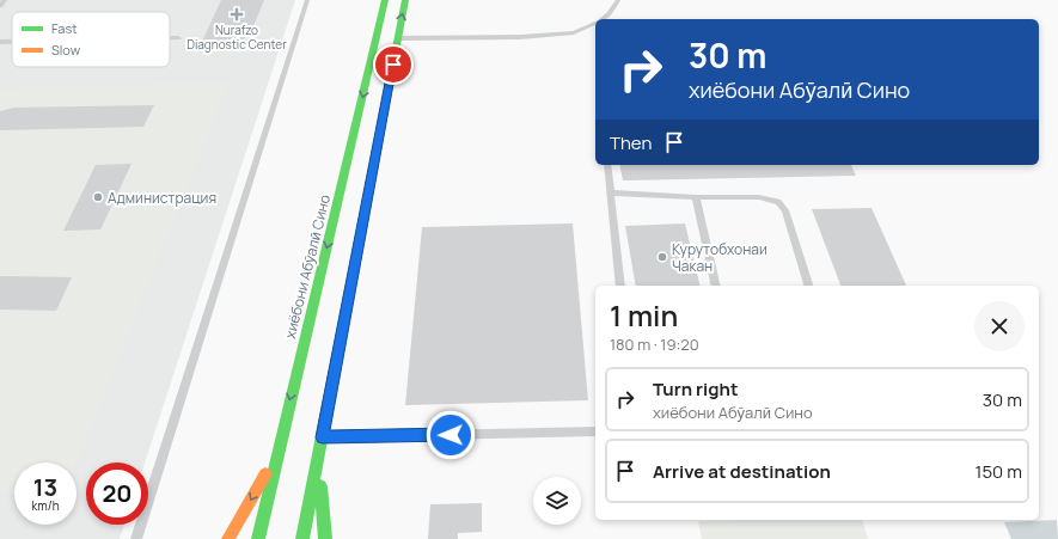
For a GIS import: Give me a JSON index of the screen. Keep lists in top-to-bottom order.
{
  "streets": {
    "main road": ["хиёбони Абӯалӣ Сино"]
  },
  "places": {
    "health": ["Nurafzo Diagnostic Center"],
    "other": ["Администрация", "Курутобхонаи Чакан"]
  },
  "legend": ["Fast", "Slow"],
  "page": {
    "turn": ["30 m", "хиёбони Абӯалӣ Сино"],
    "then": "Then",
    "heading": ["1 min", "180 m · 19:20"],
    "list": [
      {
        "name": "Turn right",
        "note": "хиёбони Абӯалӣ Сино",
        "value": "30 m"
      },
      {
        "name": "Arrive at destination",
        "value": "150 m"
      }
    ],
    "speed": "13 km/h",
    "limit": "20"
  }
}
